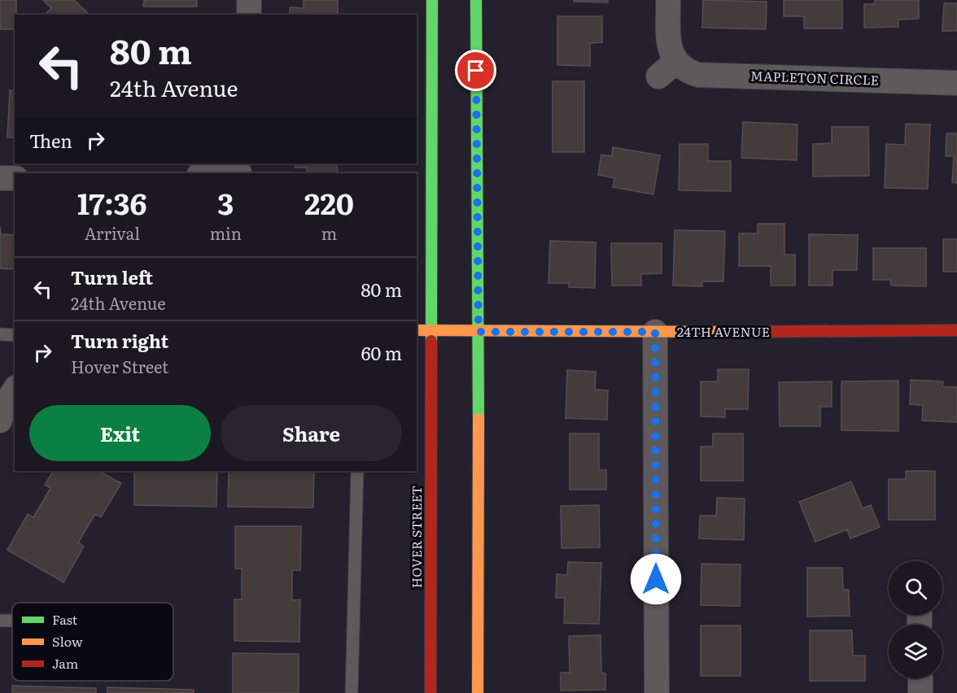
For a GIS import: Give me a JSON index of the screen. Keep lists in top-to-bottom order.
{
  "streets": {
    "main road": ["24TH AVENUE", "HOVER STREET"],
    "street": ["MAPLETON CIRCLE"]
  },
  "crossings": [
    ["24TH AVENUE", "HOVER STREET"]
  ],
  "legend": ["Fast", "Slow", "Jam"],
  "page": {
    "turn": ["80 m", "24th Avenue"],
    "then": "Then",
    "eta": [
      "17:36",
      "Arrival",
      "3",
      "min",
      "220",
      "m"
    ],
    "list": [
      {
        "name": "Turn left",
        "note": "24th Avenue",
        "value": "80 m"
      },
      {
        "name": "Turn right",
        "note": "Hover Street",
        "value": "60 m"
      }
    ],
    "buttons": ["Exit", "Share"]
  }
}
